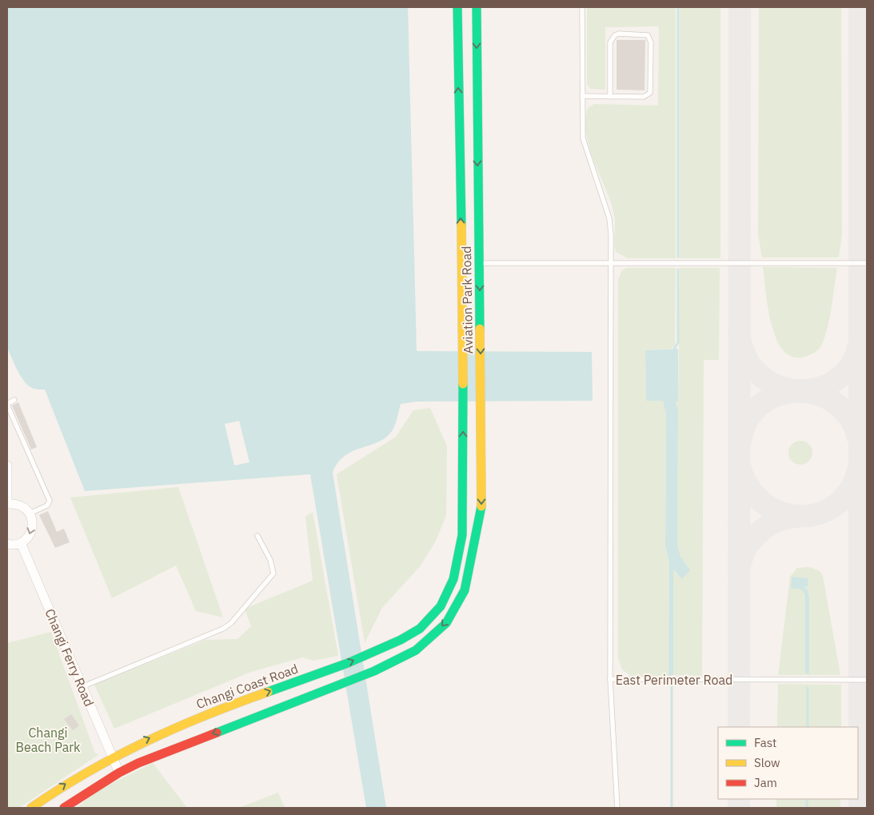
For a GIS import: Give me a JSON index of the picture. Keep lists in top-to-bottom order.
{
  "streets": {
    "main road": ["Aviation Park Road", "Changi Coast Road"],
    "street": ["Changi Ferry Road"],
    "lane": ["East Perimeter Road"]
  },
  "crossings": [
    ["Aviation Park Road", "Changi Coast Road"],
    ["Changi Ferry Road", "Changi Coast Road"]
  ],
  "parks": ["Changi Beach Park"],
  "legend": ["Fast", "Slow", "Jam"]
}
